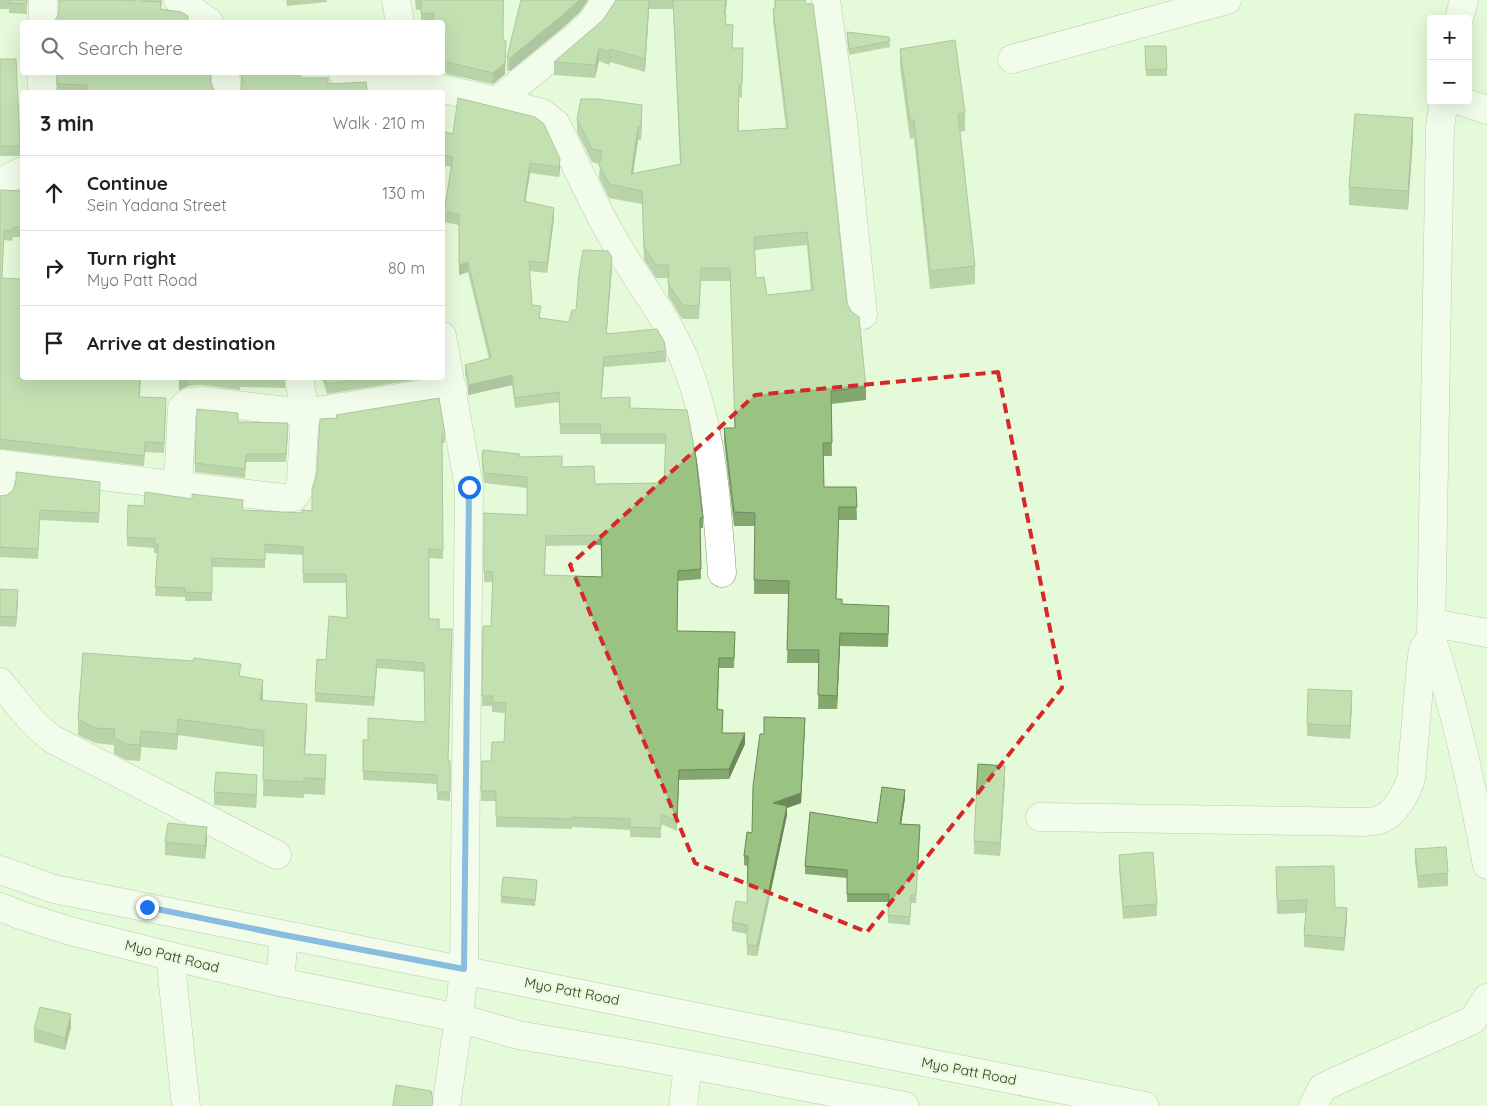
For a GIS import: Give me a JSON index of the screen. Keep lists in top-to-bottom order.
{
  "streets": {
    "street": ["Myo Patt Road"]
  },
  "page": {
    "map_buttons": ["+", "−"],
    "search": "Search here",
    "heading": ["3 min", "Walk · 210 m"],
    "list": [
      ["Continue", "Sein Yadana Street", "130 m"],
      ["Turn right", "Myo Patt Road", "80 m"],
      "Arrive at destination"
    ]
  }
}
